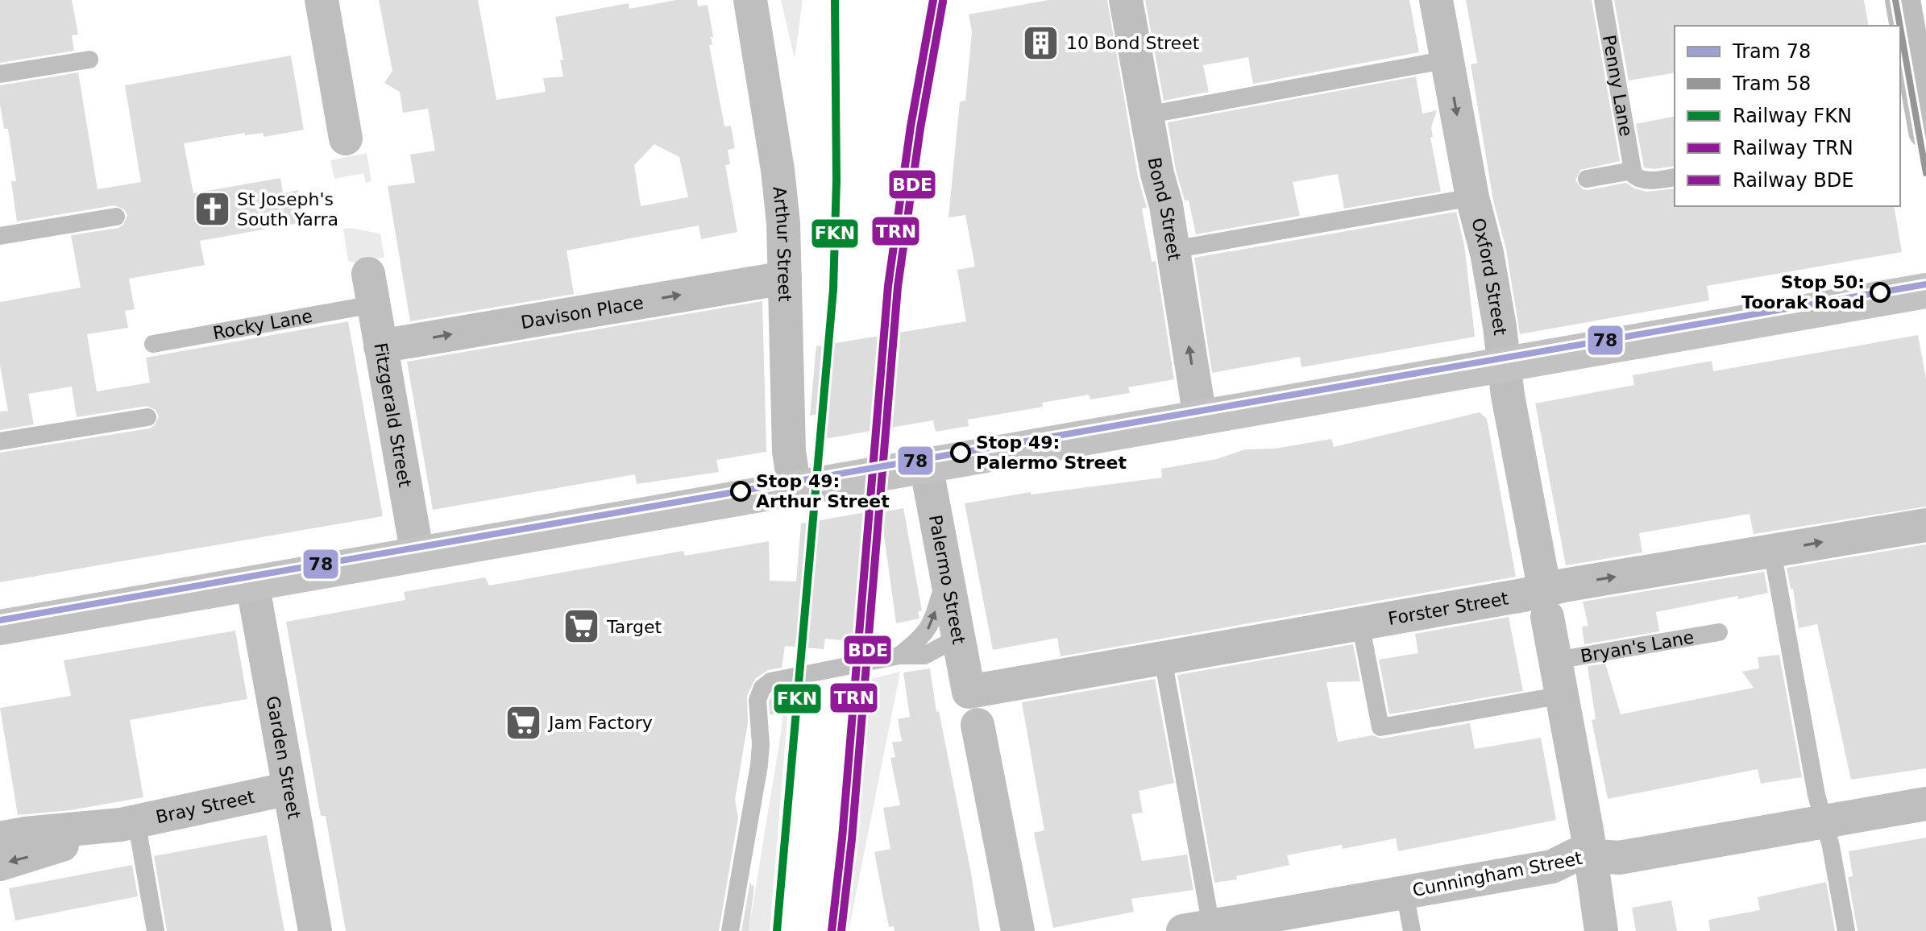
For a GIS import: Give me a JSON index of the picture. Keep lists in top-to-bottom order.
{
  "streets": {
    "street": [
      "Bond Street",
      "Arthur Street",
      "Oxford Street",
      "Davison Place",
      "Fitzgerald Street",
      "Palermo Street",
      "Forster Street",
      "Garden Street",
      "Bray Street",
      "Cunningham Street"
    ],
    "lane": ["Penny Lane", "Rocky Lane", "Bryan's Lane"]
  },
  "crossings": [
    ["Arthur Street", "Davison Place"],
    ["Oxford Street", "Forster Street"],
    ["Oxford Street", "Bryan's Lane"],
    ["Oxford Street", "Cunningham Street"],
    ["Davison Place", "Fitzgerald Street"],
    ["Rocky Lane", "Fitzgerald Street"],
    ["Palermo Street", "Forster Street"],
    ["Garden Street", "Bray Street"]
  ],
  "one_way": ["Bond Street"],
  "places": {
    "building": ["10 Bond Street"],
    "church": ["St Joseph's South Yarra"],
    "other": ["Stop 50: Toorak Road", "Stop 49: Palermo Street", "Stop 49: Arthur Street"],
    "supermarket": ["Target", "Jam Factory"]
  },
  "lines": [
    "tram line 58",
    "rail line FKN",
    "rail line TRN",
    "rail line BDE",
    "tram line 78"
  ],
  "legend": [
    "Tram 78",
    "Tram 58",
    "Railway FKN",
    "Railway TRN",
    "Railway BDE"
  ]
}
